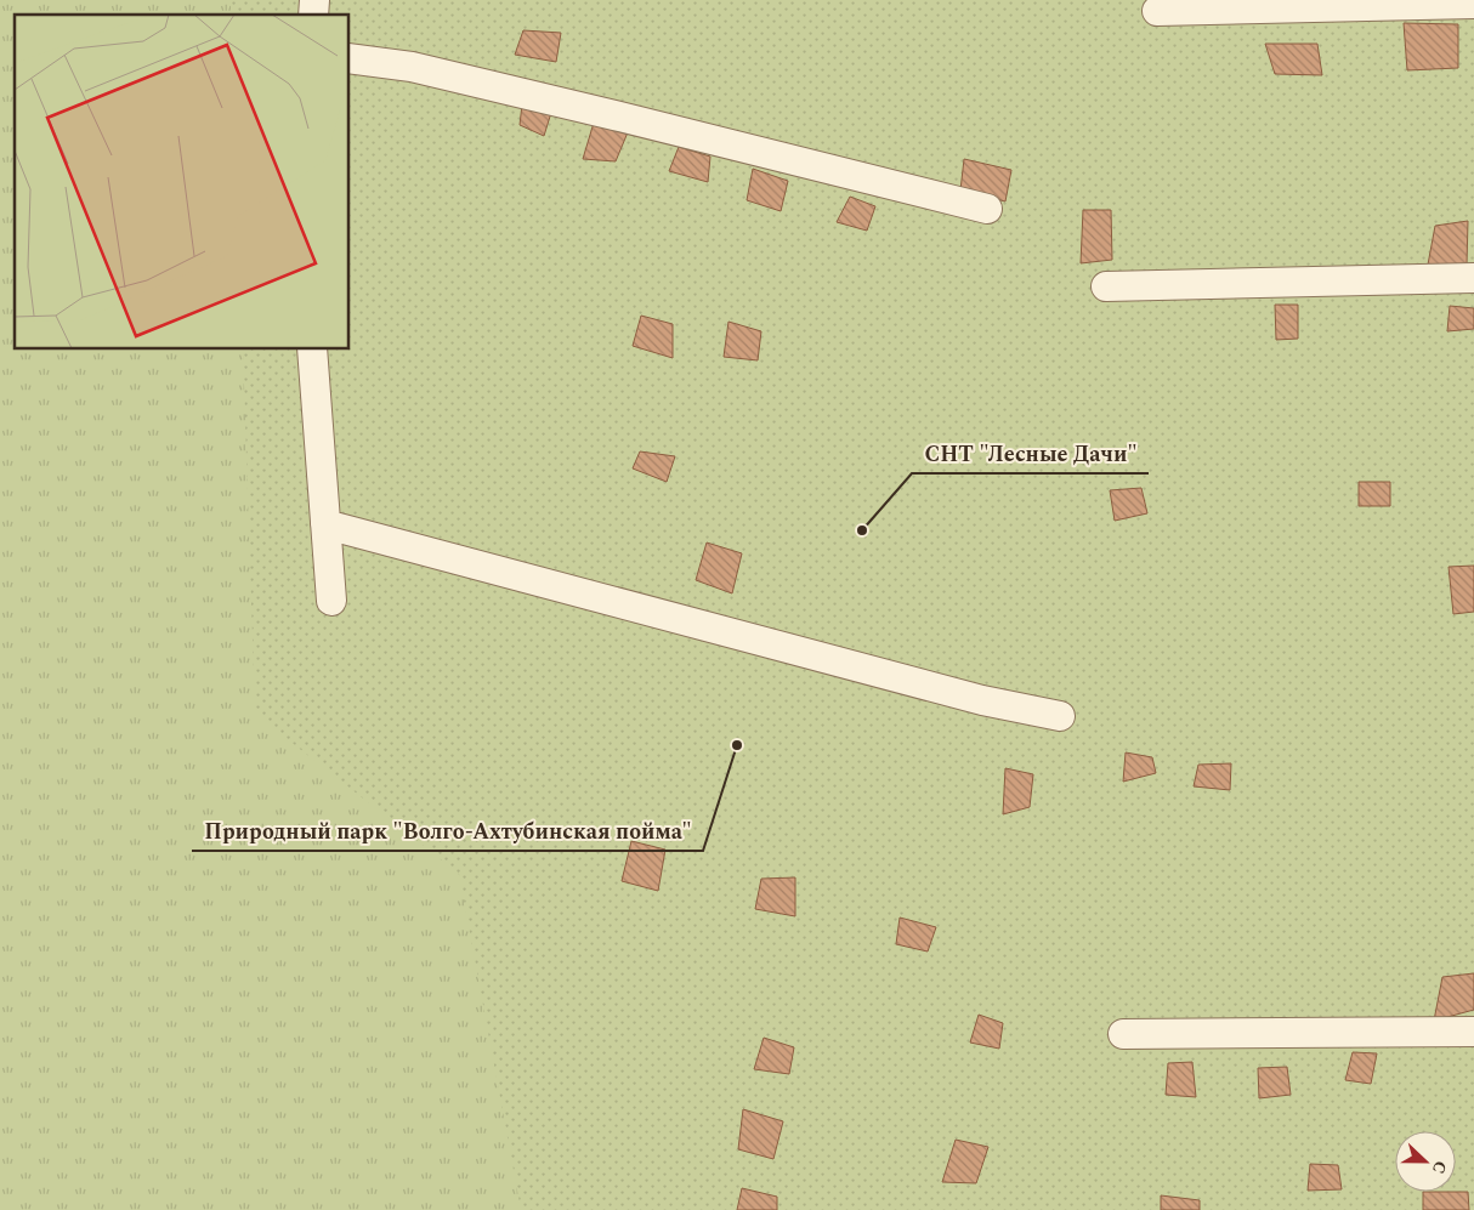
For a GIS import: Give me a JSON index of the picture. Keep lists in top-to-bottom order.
{
  "places": ["СНТ \"Лесные Дачи\"", "Природный парк \"Волго-Ахтубинская пойма\""],
  "north": "right"
}
